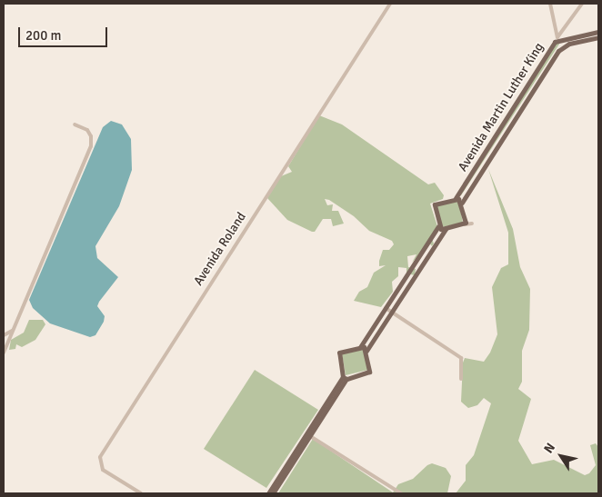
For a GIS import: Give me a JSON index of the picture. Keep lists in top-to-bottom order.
{
  "streets": {
    "main road": ["Avenida Martin Luther King"],
    "street": ["Avenida Roland"]
  },
  "scale_bar": "200 m",
  "north": "top left"
}
